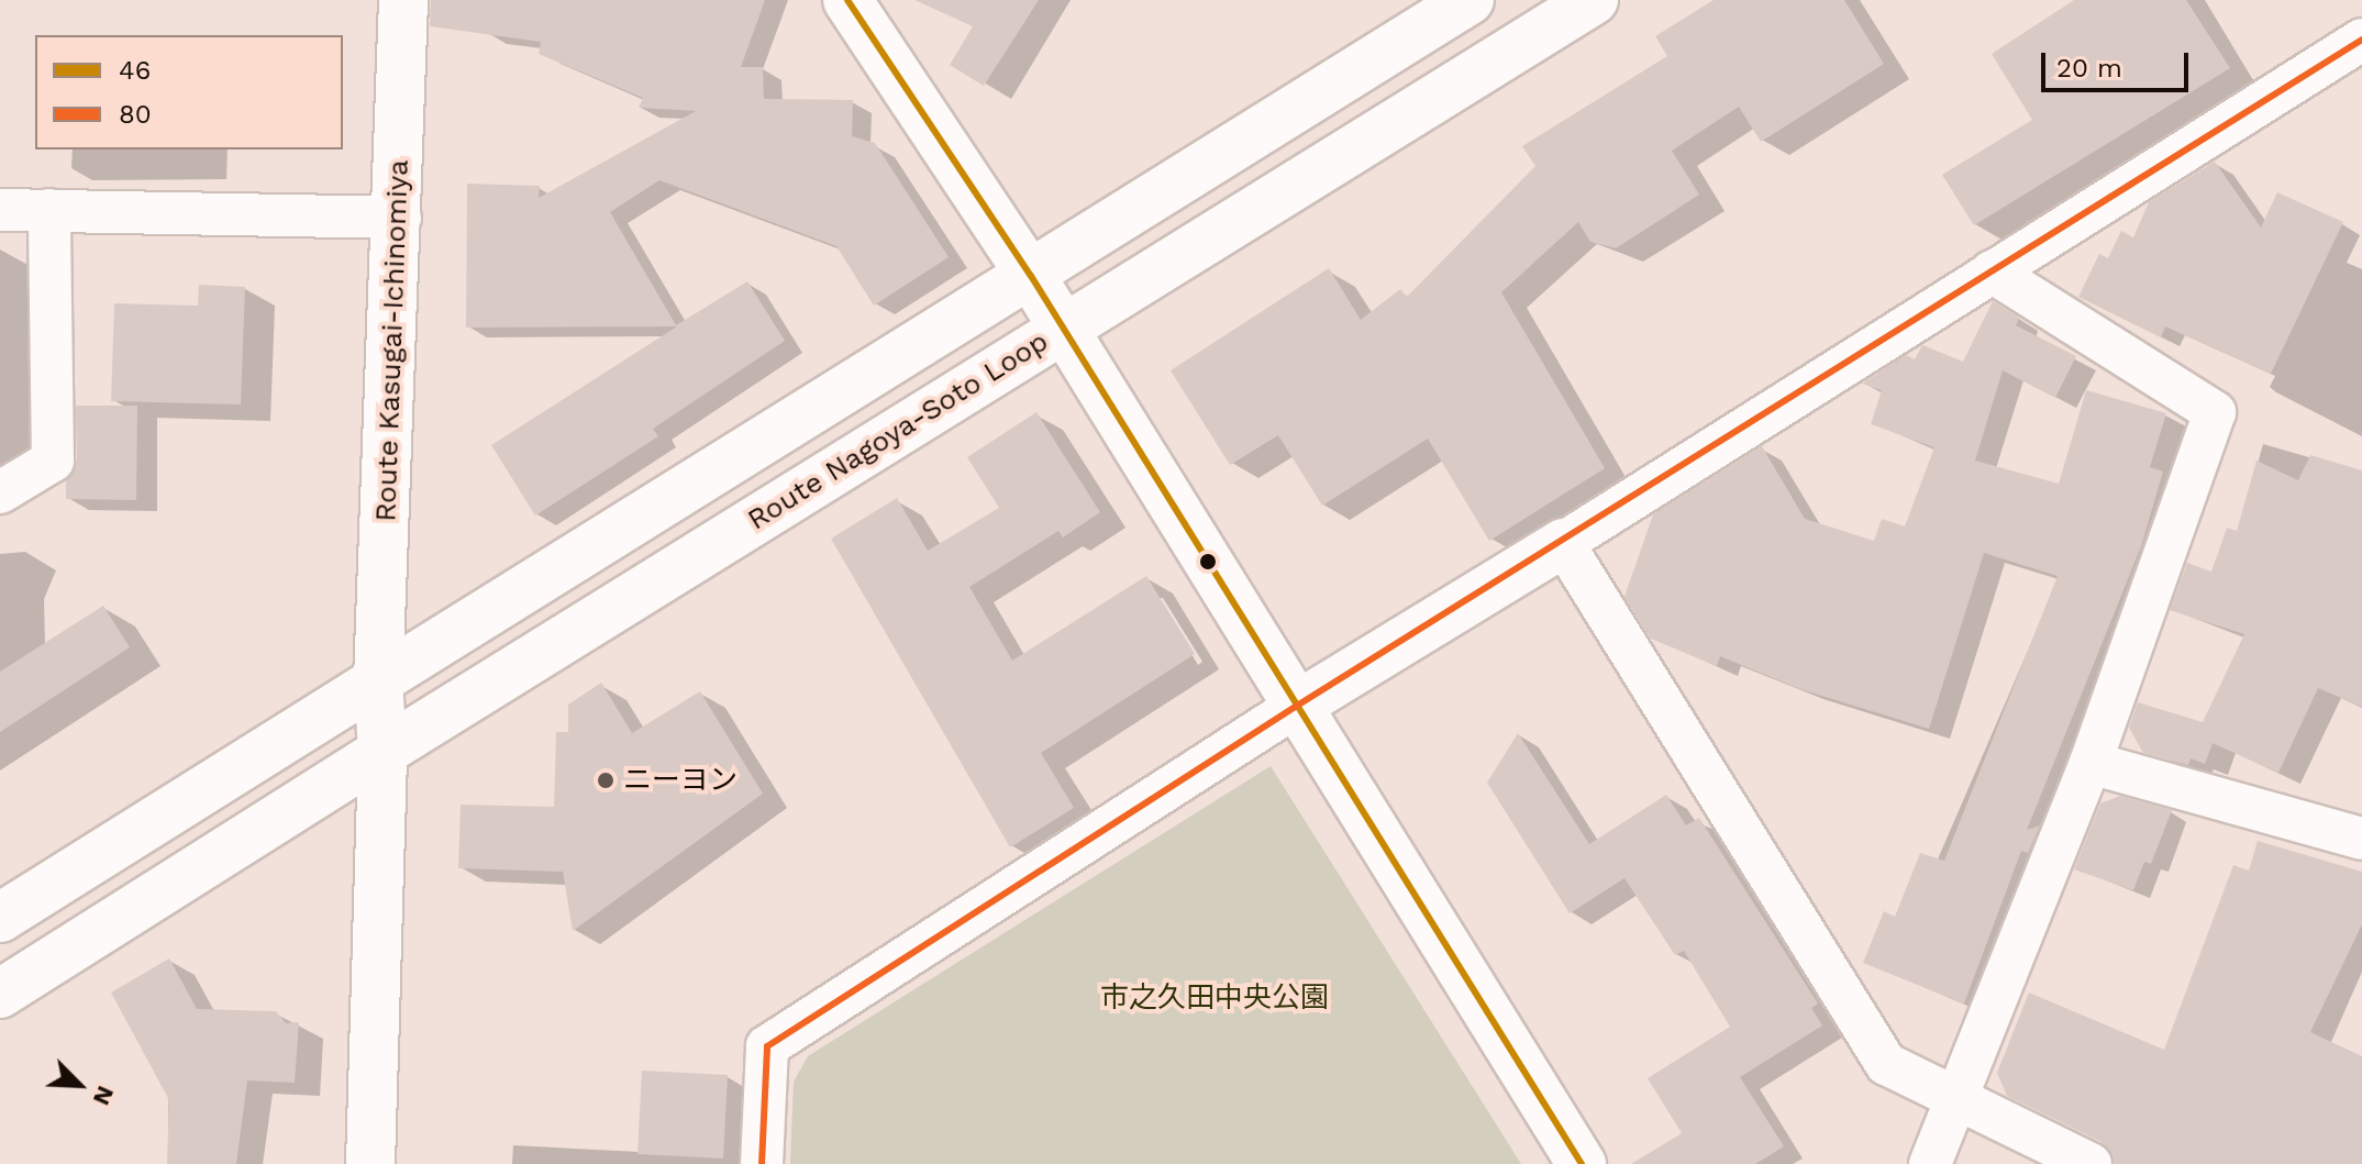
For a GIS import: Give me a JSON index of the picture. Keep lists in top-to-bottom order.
{
  "streets": {
    "main road": ["Route Kasugai-Ichinomiya", "Route Nagoya-Soto Loop"]
  },
  "crossings": [
    ["Route Kasugai-Ichinomiya", "Route Nagoya-Soto Loop"]
  ],
  "parks": ["市之久田中央公園"],
  "places": ["ニーヨン"],
  "lines": ["transit line 46", "transit line 80"],
  "legend": ["46", "80"],
  "scale_bar": "20 m",
  "north": "bottom right"
}
